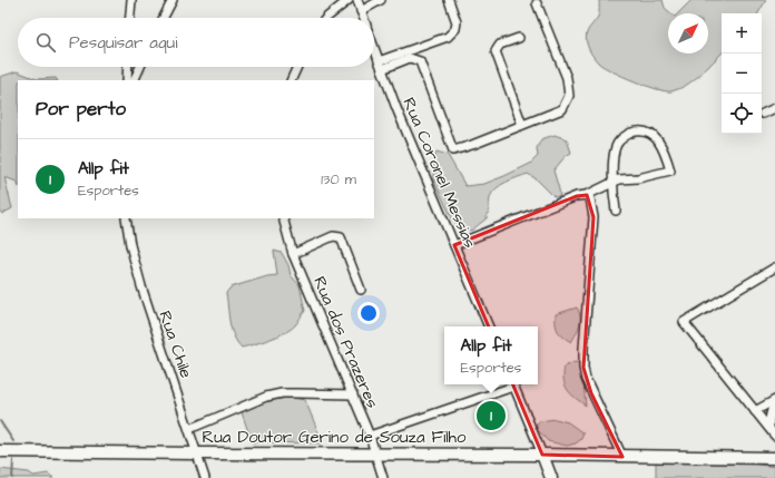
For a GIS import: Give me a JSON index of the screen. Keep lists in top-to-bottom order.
{
  "streets": {
    "main road": ["Rua Doutor Gerino de Souza Filho"],
    "street": ["Rua Coronel Messias", "Rua dos Prazeres", "Rua Chile"]
  },
  "crossings": [
    ["Rua dos Prazeres", "Rua Doutor Gerino de Souza Filho"],
    ["Rua Chile", "Rua Doutor Gerino de Souza Filho"]
  ],
  "north": "top right",
  "page": {
    "map_buttons": ["+", "−"],
    "search": "Pesquisar aqui",
    "heading": "Por perto",
    "list": [
      {
        "mark": "1",
        "name": "Allp fit",
        "note": "Esportes",
        "value": "130 m"
      }
    ],
    "popup": ["Allp fit", "Esportes"],
    "pins": "1"
  }
}
